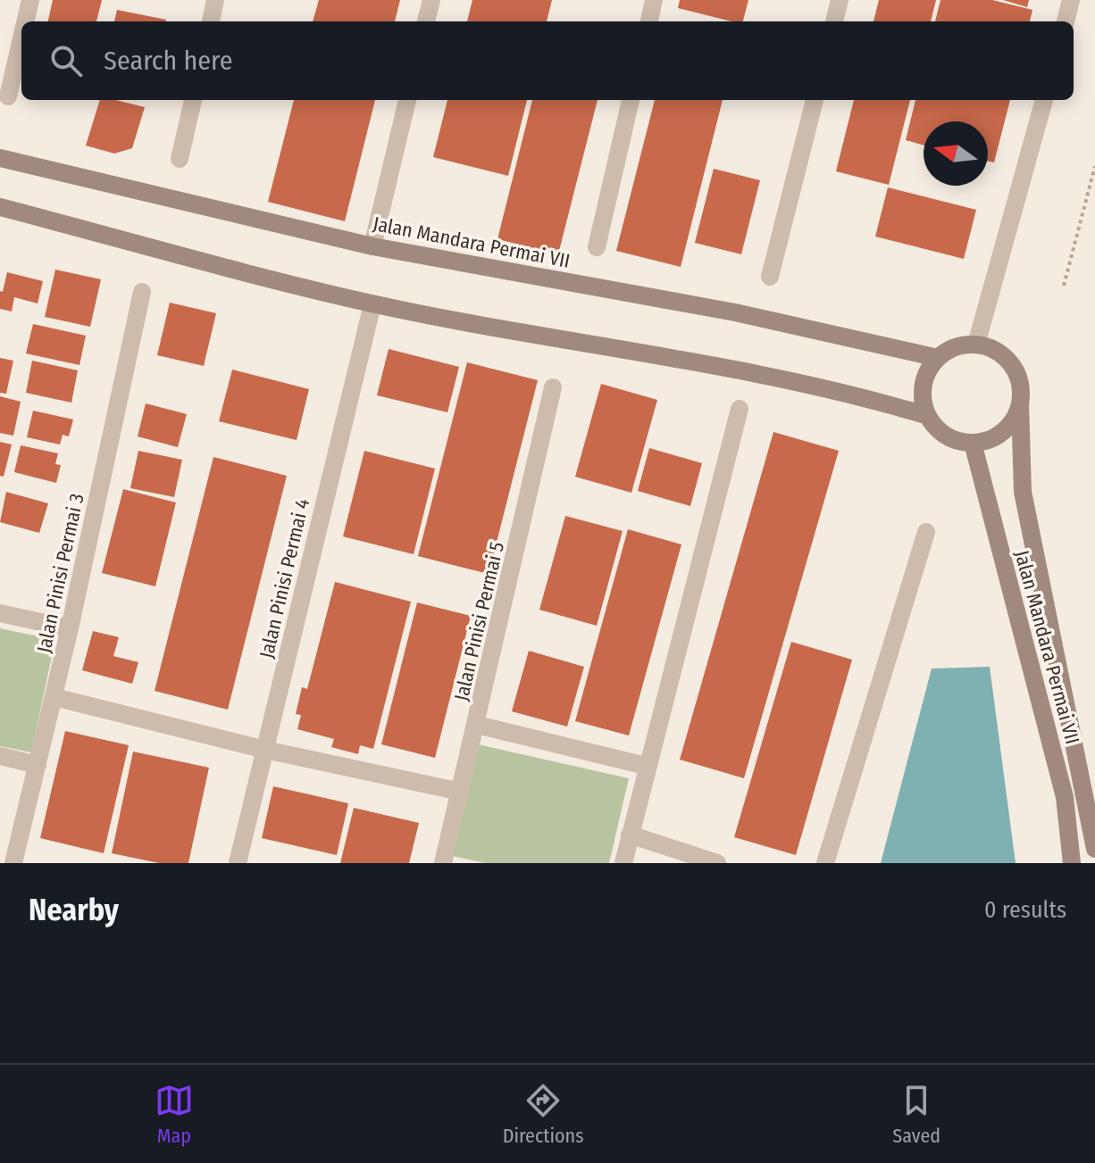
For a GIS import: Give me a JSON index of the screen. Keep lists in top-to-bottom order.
{
  "streets": {
    "main road": ["Jalan Mandara Permai VII"],
    "street": ["Jalan Pinisi Permai 3", "Jalan Pinisi Permai 4", "Jalan Pinisi Permai 5"]
  },
  "north": "left",
  "page": {
    "search": "Search here",
    "heading": ["Nearby", "0 results"],
    "nav": ["Map", "Directions", "Saved"]
  }
}
